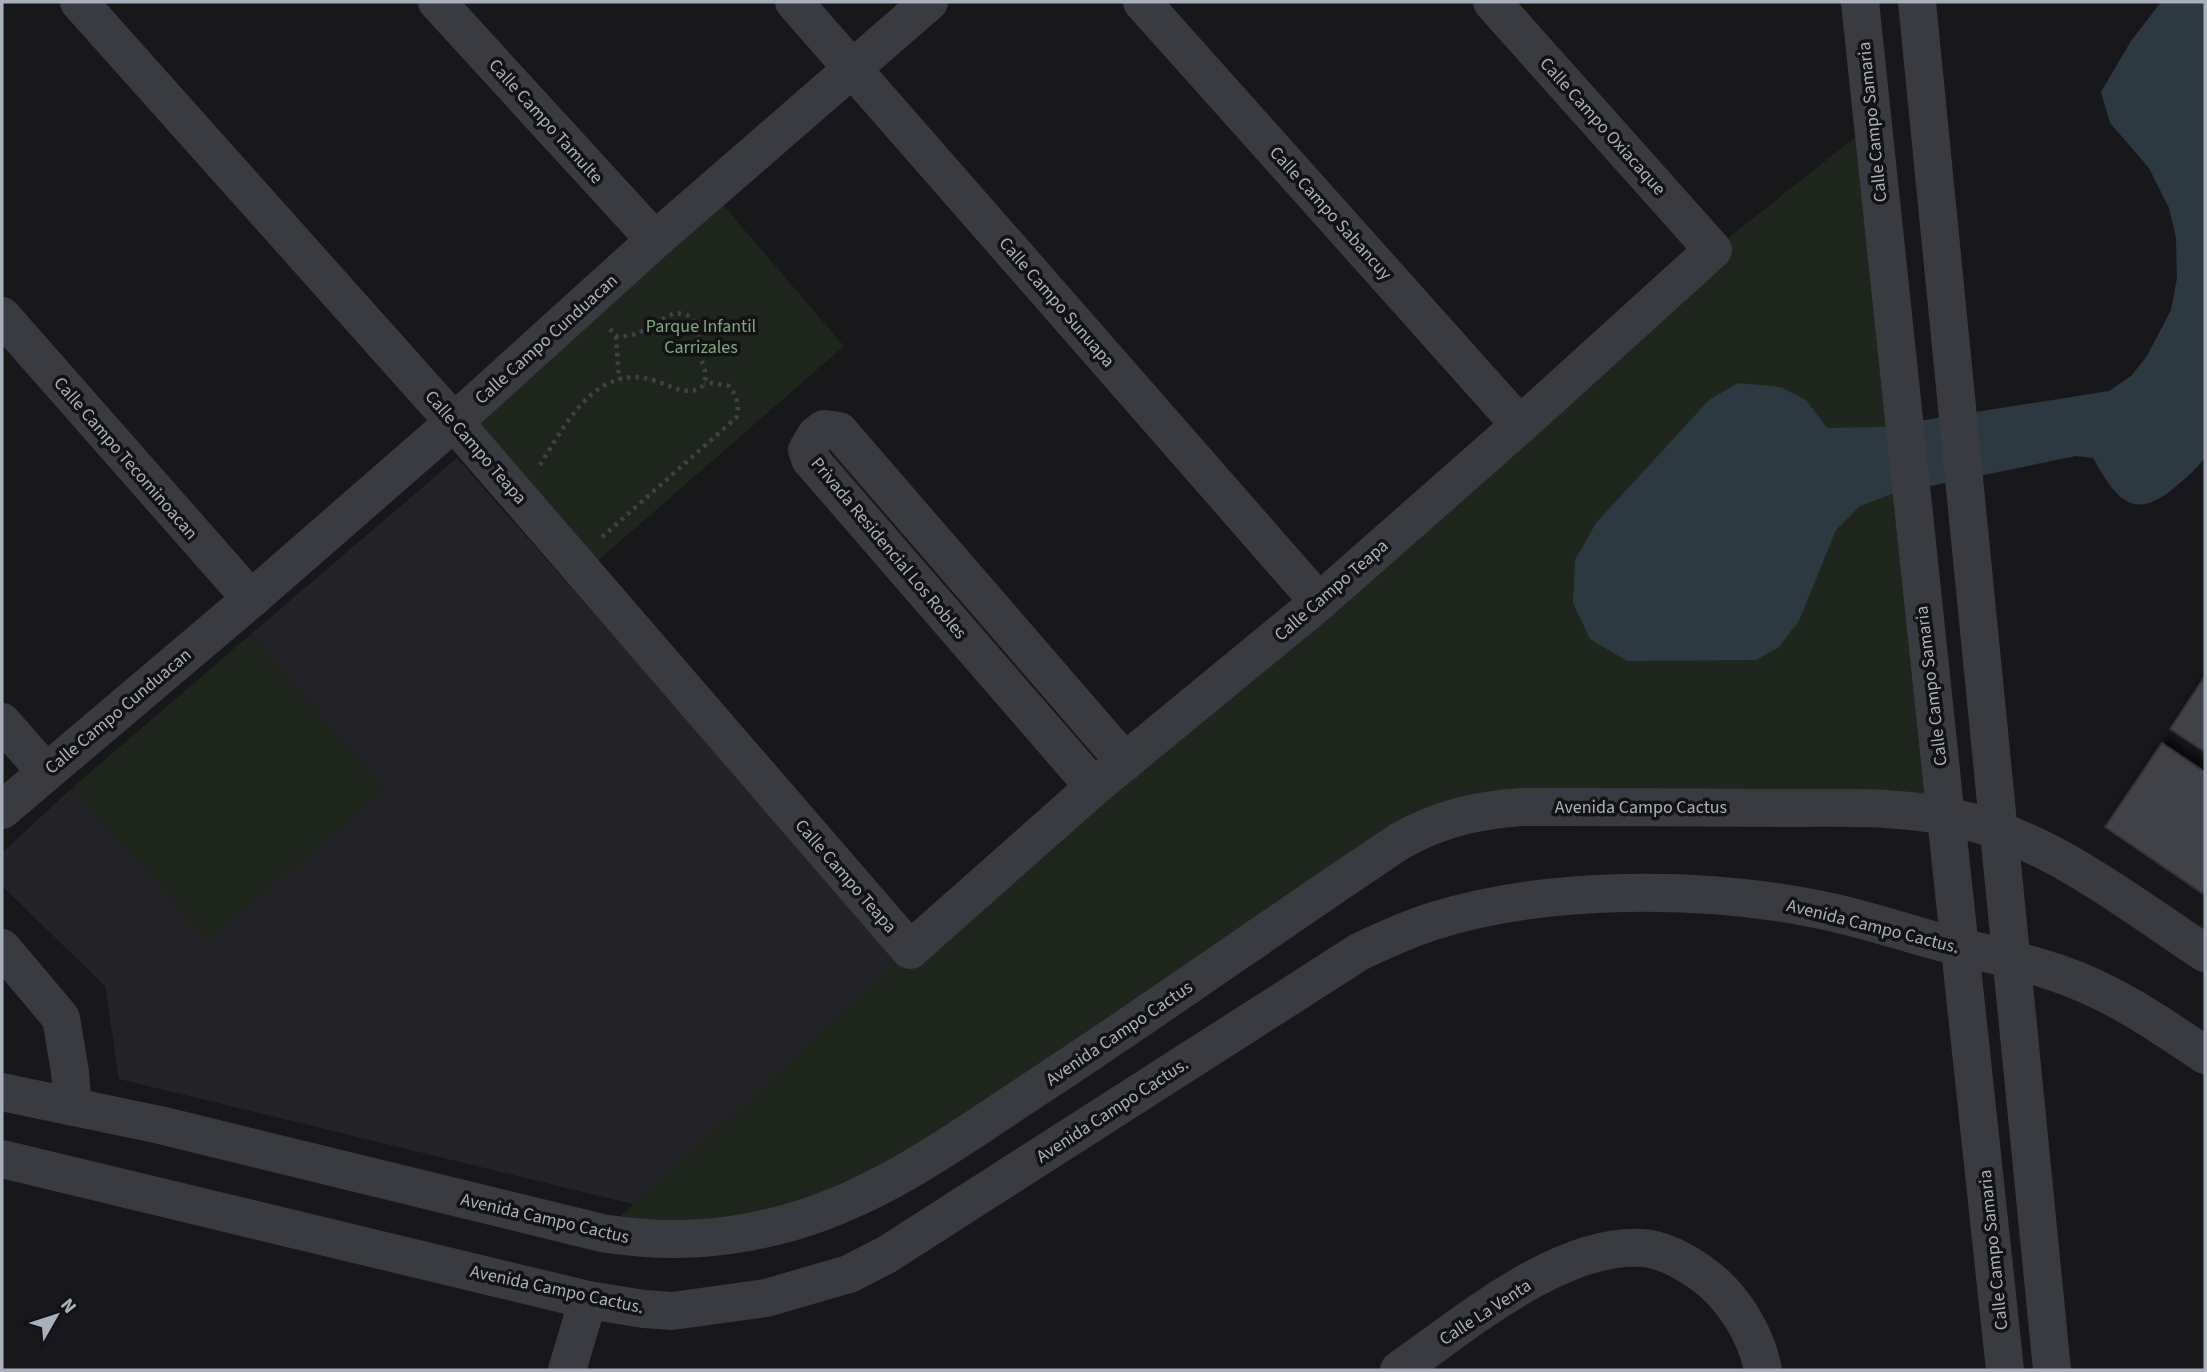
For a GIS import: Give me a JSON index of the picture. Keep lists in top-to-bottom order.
{
  "streets": {
    "street": [
      "Calle Campo Tamulte",
      "Calle Campo Samaria",
      "Calle Campo Oxiacaque",
      "Calle Campo Sabancuy",
      "Calle Campo Sunuapa",
      "Calle Campo Cunduacan",
      "Calle Campo Teapa",
      "Calle Campo Tecominoacan",
      "Privada Residencial Los Robles",
      "Avenida Campo Cactus",
      "Avenida Campo Cactus.",
      "Calle La Venta"
    ]
  },
  "crossings": [
    ["Calle Campo Tamulte", "Calle Campo Cunduacan"],
    ["Calle Campo Samaria", "Avenida Campo Cactus"],
    ["Calle Campo Samaria", "Avenida Campo Cactus."],
    ["Calle Campo Oxiacaque", "Calle Campo Teapa"],
    ["Calle Campo Sabancuy", "Calle Campo Teapa"],
    ["Calle Campo Sunuapa", "Calle Campo Cunduacan"],
    ["Calle Campo Sunuapa", "Calle Campo Teapa"],
    ["Calle Campo Cunduacan", "Calle Campo Teapa"],
    ["Calle Campo Cunduacan", "Calle Campo Tecominoacan"],
    ["Calle Campo Teapa", "Privada Residencial Los Robles"]
  ],
  "parks": ["Parque Infantil Carrizales"],
  "north": "top right"
}
